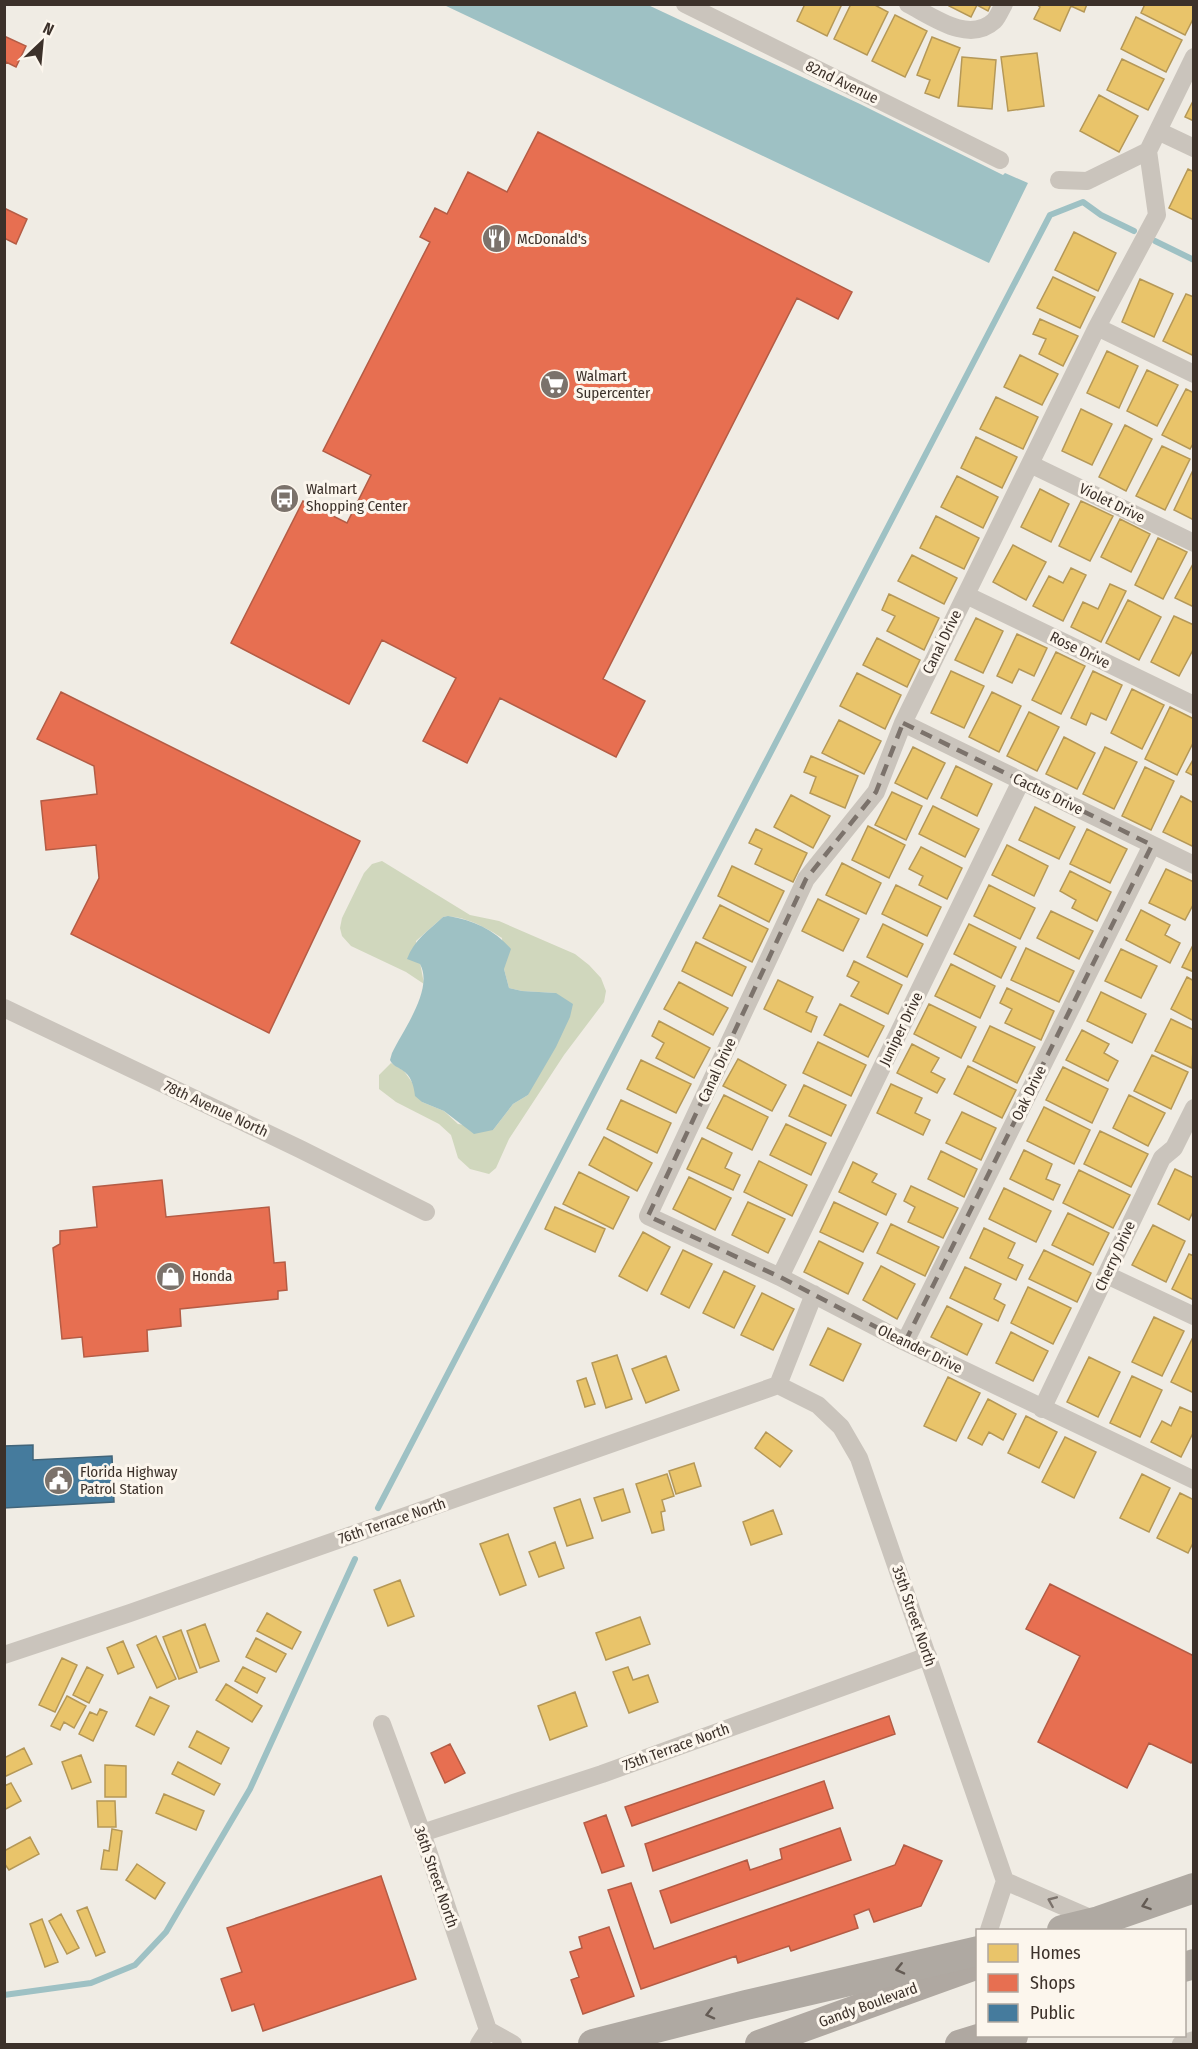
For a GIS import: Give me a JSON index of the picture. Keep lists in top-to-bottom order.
{
  "streets": {
    "main road": ["Gandy Boulevard"],
    "street": [
      "82nd Avenue",
      "Violet Drive",
      "Canal Drive",
      "Rose Drive",
      "Cactus Drive",
      "Juniper Drive",
      "Oak Drive",
      "78th Avenue North",
      "Cherry Drive",
      "Oleander Drive",
      "76th Terrace North",
      "35th Street North",
      "75th Terrace North",
      "36th Street North"
    ]
  },
  "crossings": [
    ["Violet Drive", "Canal Drive"],
    ["Canal Drive", "Rose Drive"],
    ["Canal Drive", "Cactus Drive"],
    ["Canal Drive", "Oleander Drive"],
    ["Cactus Drive", "Juniper Drive"],
    ["Cactus Drive", "Oak Drive"],
    ["Juniper Drive", "Oleander Drive"],
    ["Oak Drive", "Oleander Drive"],
    ["Cherry Drive", "Oleander Drive"],
    ["76th Terrace North", "35th Street North"],
    ["35th Street North", "75th Terrace North"],
    ["75th Terrace North", "36th Street North"]
  ],
  "places": {
    "restaurant": ["McDonald's"],
    "supermarket": ["Walmart Supercenter"],
    "bus stop": ["Walmart Shopping Center"],
    "shop": ["Honda"],
    "public building": ["Florida Highway Patrol Station"]
  },
  "legend": ["Homes", "Shops", "Public"],
  "north": "top right"
}
